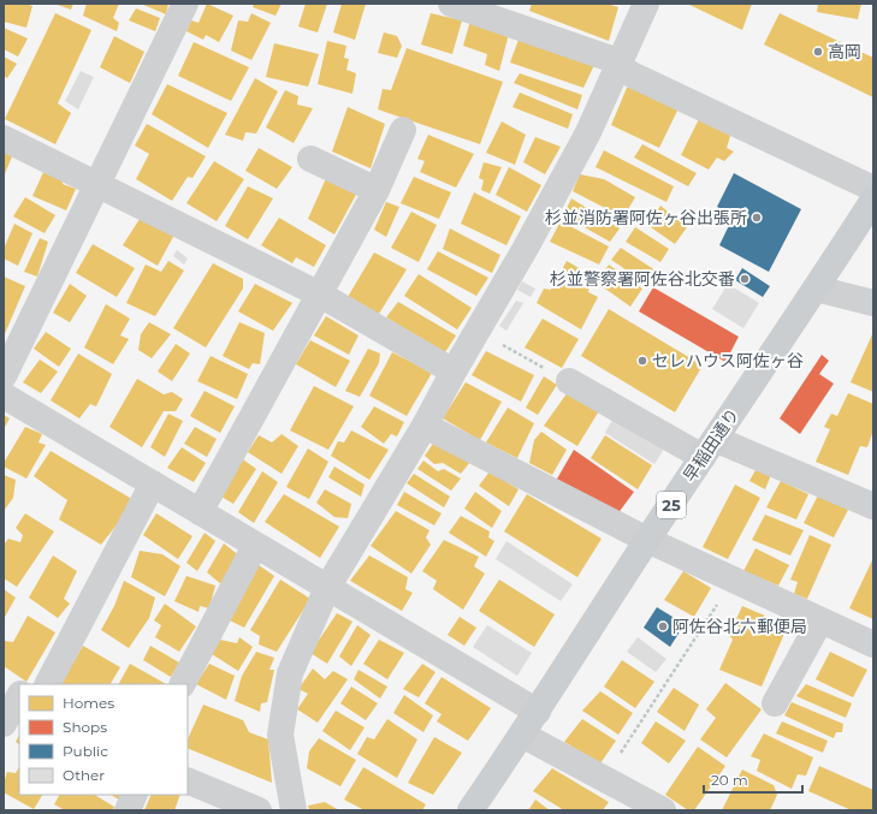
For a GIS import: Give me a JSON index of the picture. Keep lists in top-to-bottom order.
{
  "streets": {
    "main road": ["早稲田通り", "25"]
  },
  "places": [
    "高岡",
    "杉並消防署阿佐ヶ谷出張所",
    "杉並警察署阿佐谷北交番",
    "セレハウス阿佐ヶ谷",
    "阿佐谷北六郵便局"
  ],
  "legend": [
    "Homes",
    "Shops",
    "Public",
    "Other"
  ],
  "scale_bar": "20 m"
}
